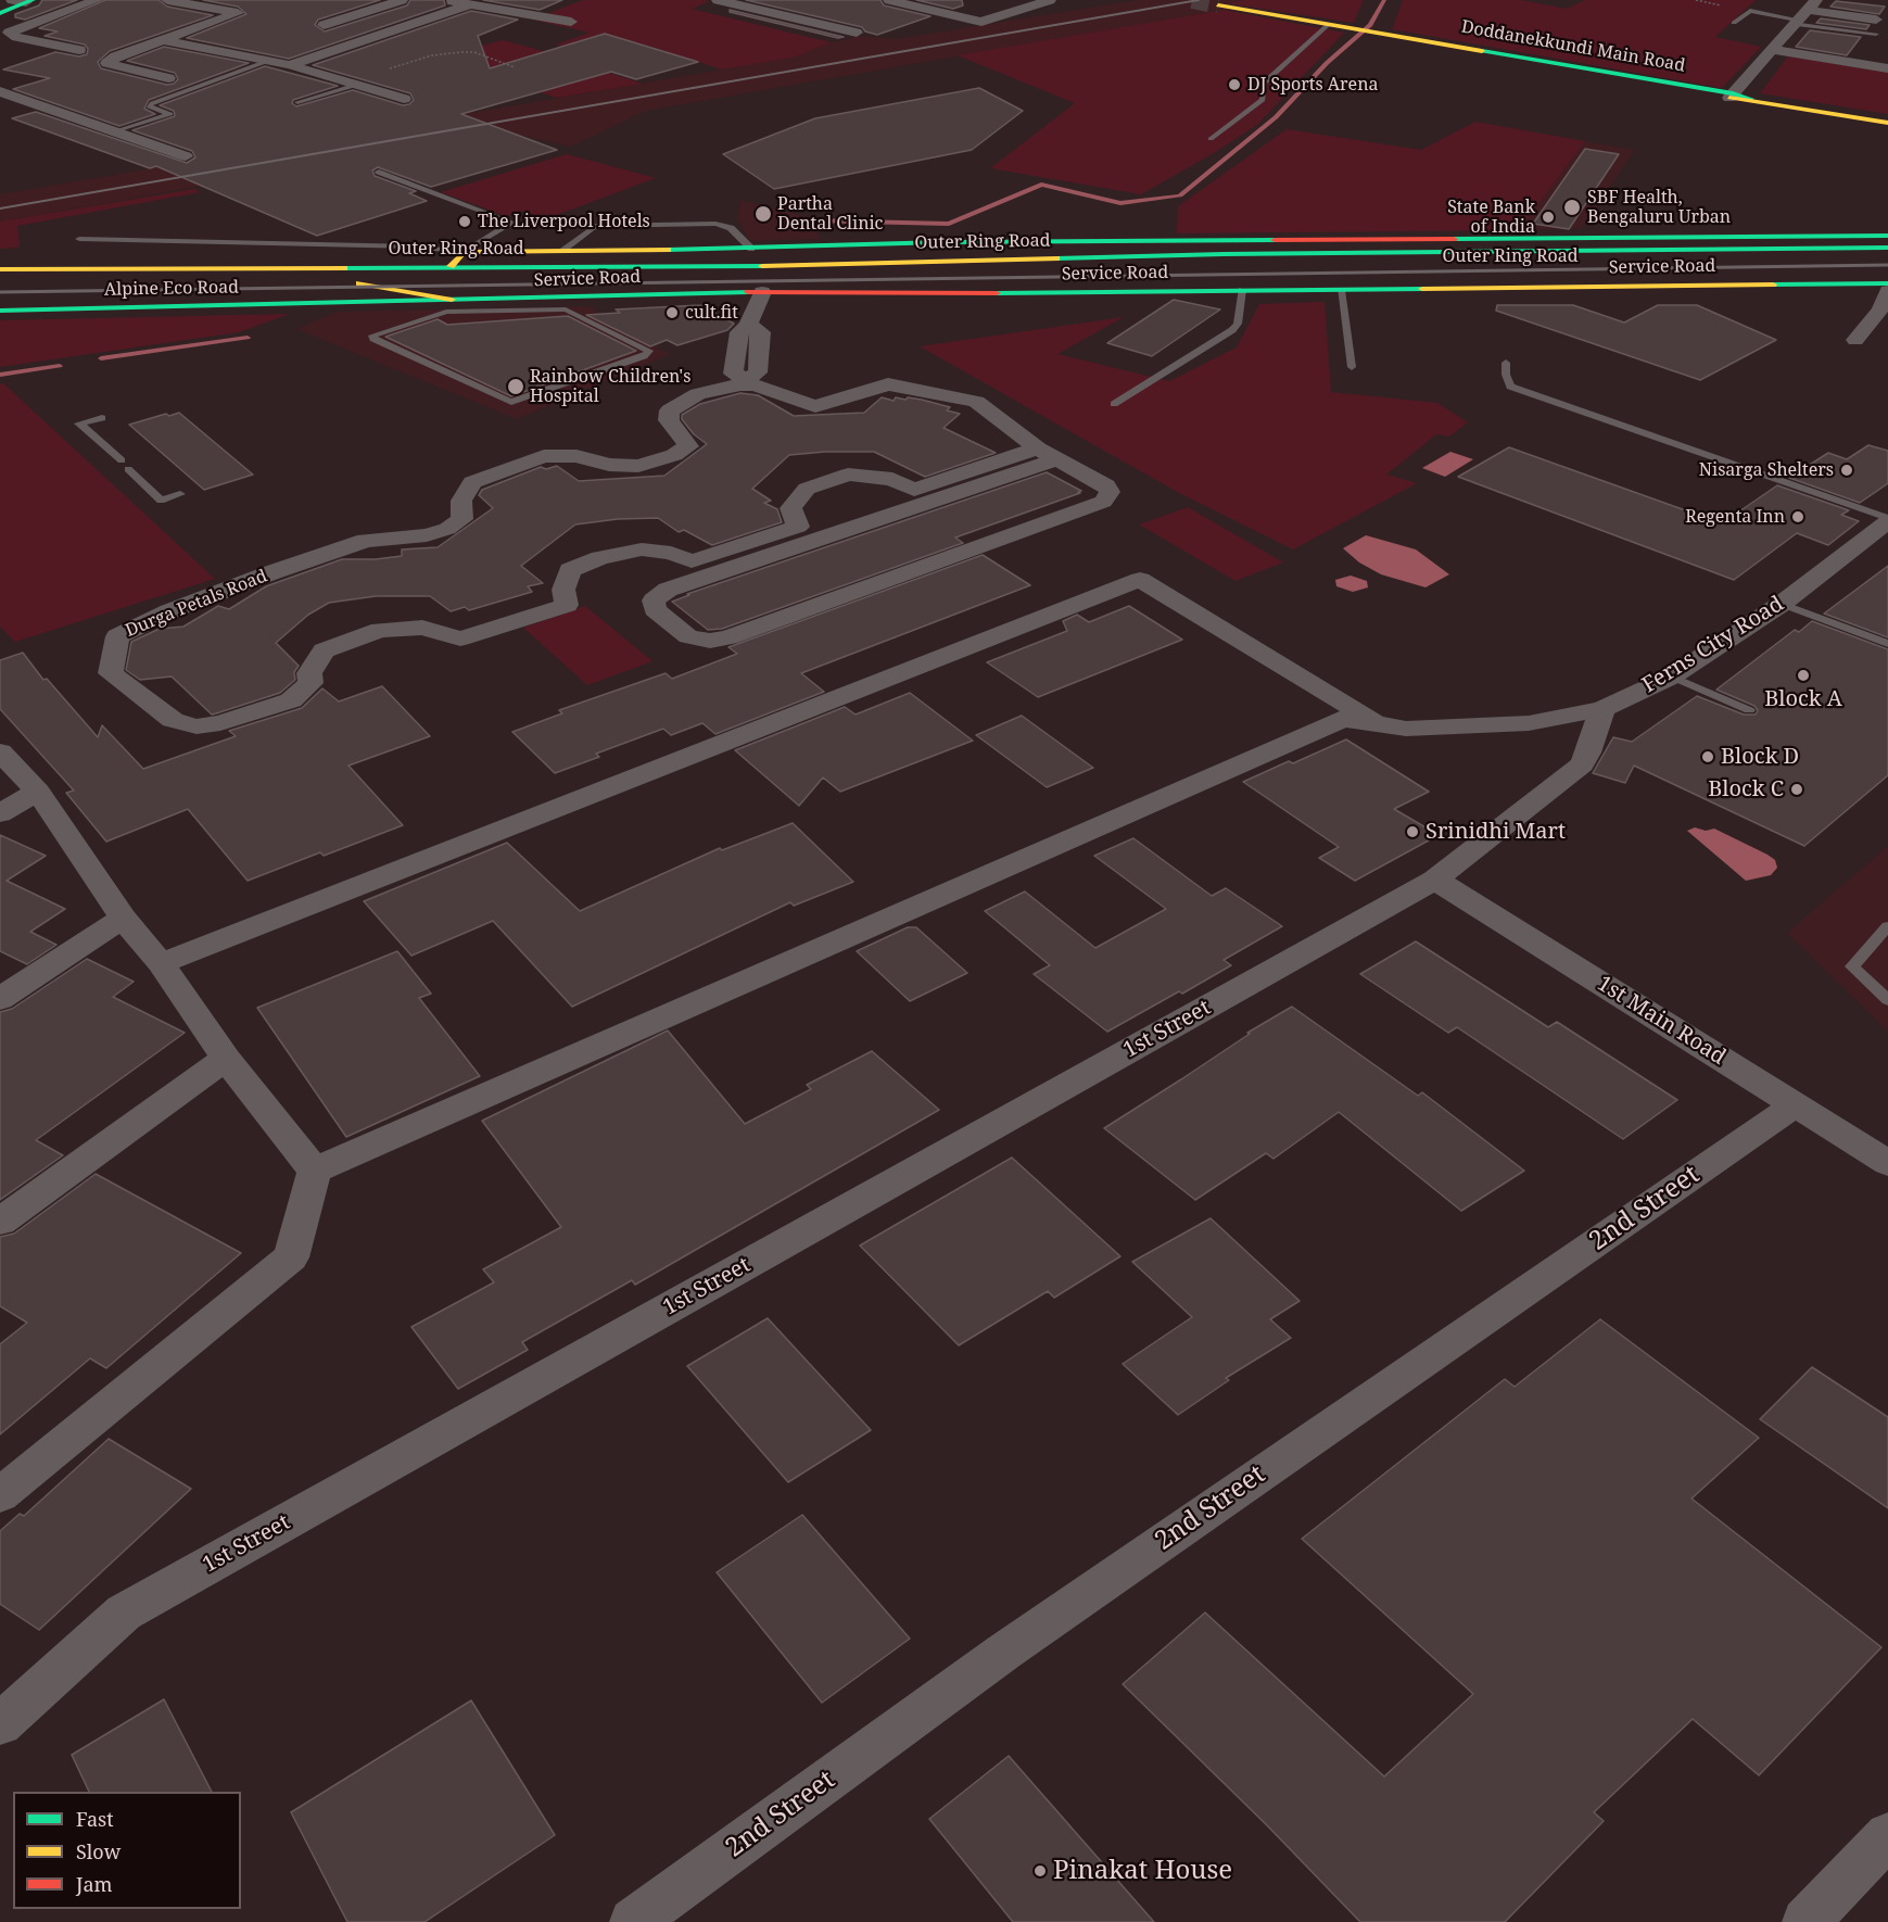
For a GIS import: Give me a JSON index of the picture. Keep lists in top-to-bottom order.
{
  "streets": {
    "main road": [
      "Doddanekkundi Main Road",
      "Outer Ring Road",
      "Service Road",
      "Alpine Eco Road"
    ],
    "street": [
      "Durga Petals Road",
      "Ferns City Road",
      "1st Main Road",
      "1st Street",
      "2nd Street"
    ]
  },
  "crossings": [
    ["Service Road", "Alpine Eco Road"],
    ["Ferns City Road", "1st Street"],
    ["1st Main Road", "1st Street"],
    ["1st Main Road", "2nd Street"]
  ],
  "places": [
    "DJ Sports Arena",
    "SBF Health, Bengaluru Urban",
    "Partha Dental Clinic",
    "State Bank of India",
    "The Liverpool Hotels",
    "cult.fit",
    "Rainbow Children's Hospital",
    "Nisarga Shelters",
    "Regenta Inn",
    "Block A",
    "Block D",
    "Block C",
    "Srinidhi Mart",
    "Pinakat House"
  ],
  "legend": ["Fast", "Slow", "Jam"]
}
